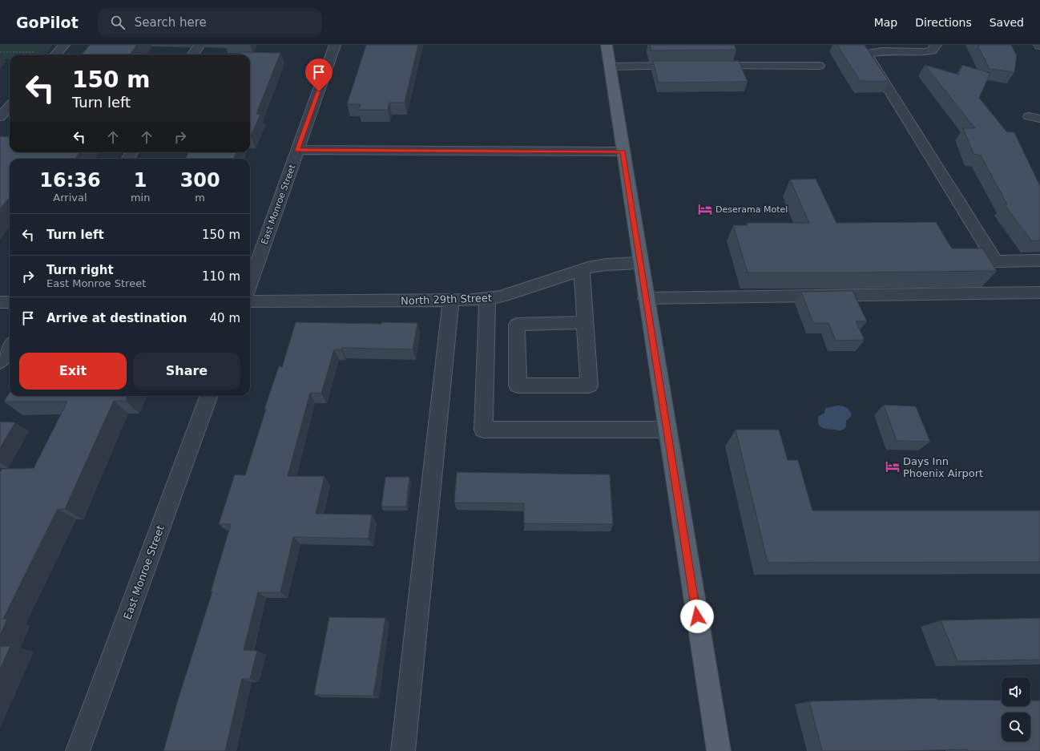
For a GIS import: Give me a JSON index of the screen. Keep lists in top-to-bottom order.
{
  "streets": {
    "street": ["East Monroe Street", "North 29th Street"]
  },
  "places": {
    "hotel": ["Deserama Motel", "Days Inn Phoenix Airport"]
  },
  "page": {
    "header": "GoPilot",
    "search": "Search here",
    "nav": ["Map", "Directions", "Saved"],
    "turn": ["150 m", "Turn left"],
    "eta": [
      "16:36",
      "Arrival",
      "1",
      "min",
      "300",
      "m"
    ],
    "list": [
      {
        "name": "Turn left",
        "value": "150 m"
      },
      {
        "name": "Turn right",
        "note": "East Monroe Street",
        "value": "110 m"
      },
      {
        "name": "Arrive at destination",
        "value": "40 m"
      }
    ],
    "buttons": ["Exit", "Share"]
  }
}
